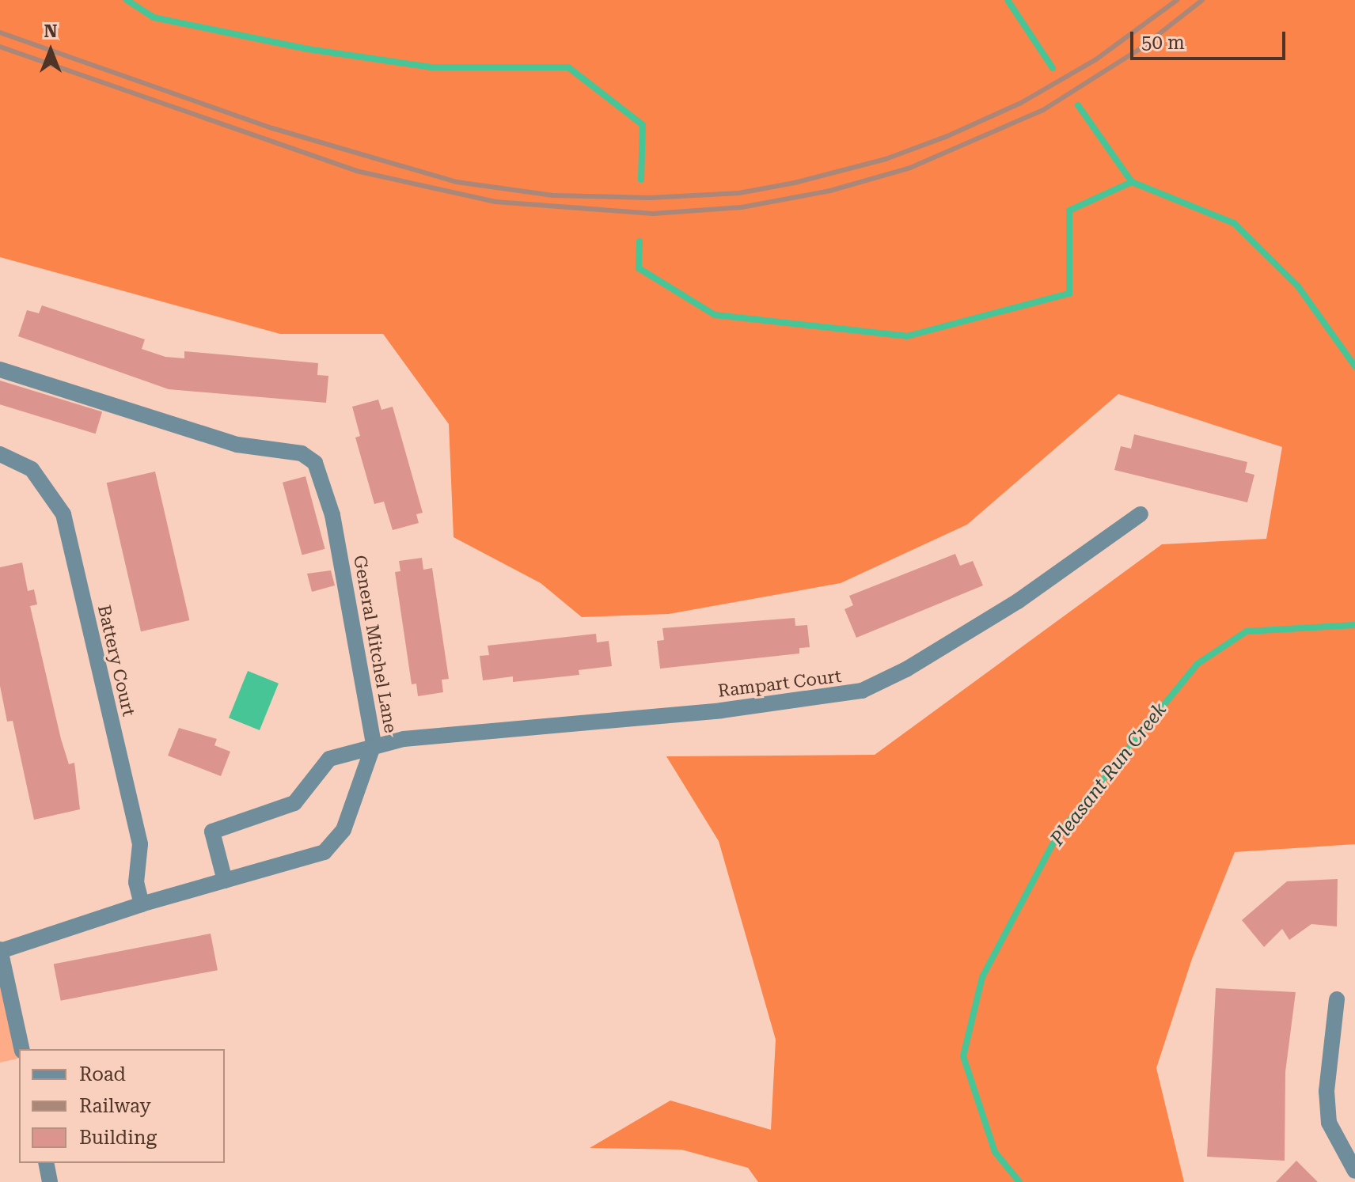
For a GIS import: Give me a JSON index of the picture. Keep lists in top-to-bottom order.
{
  "streets": {
    "street": ["General Mitchel Lane", "Battery Court", "Rampart Court"]
  },
  "crossings": [
    ["General Mitchel Lane", "Battery Court"],
    ["General Mitchel Lane", "Rampart Court"]
  ],
  "water": ["Pleasant Run Creek"],
  "legend": ["Road", "Railway", "Building"],
  "scale_bar": "50 m",
  "north": "top"
}
